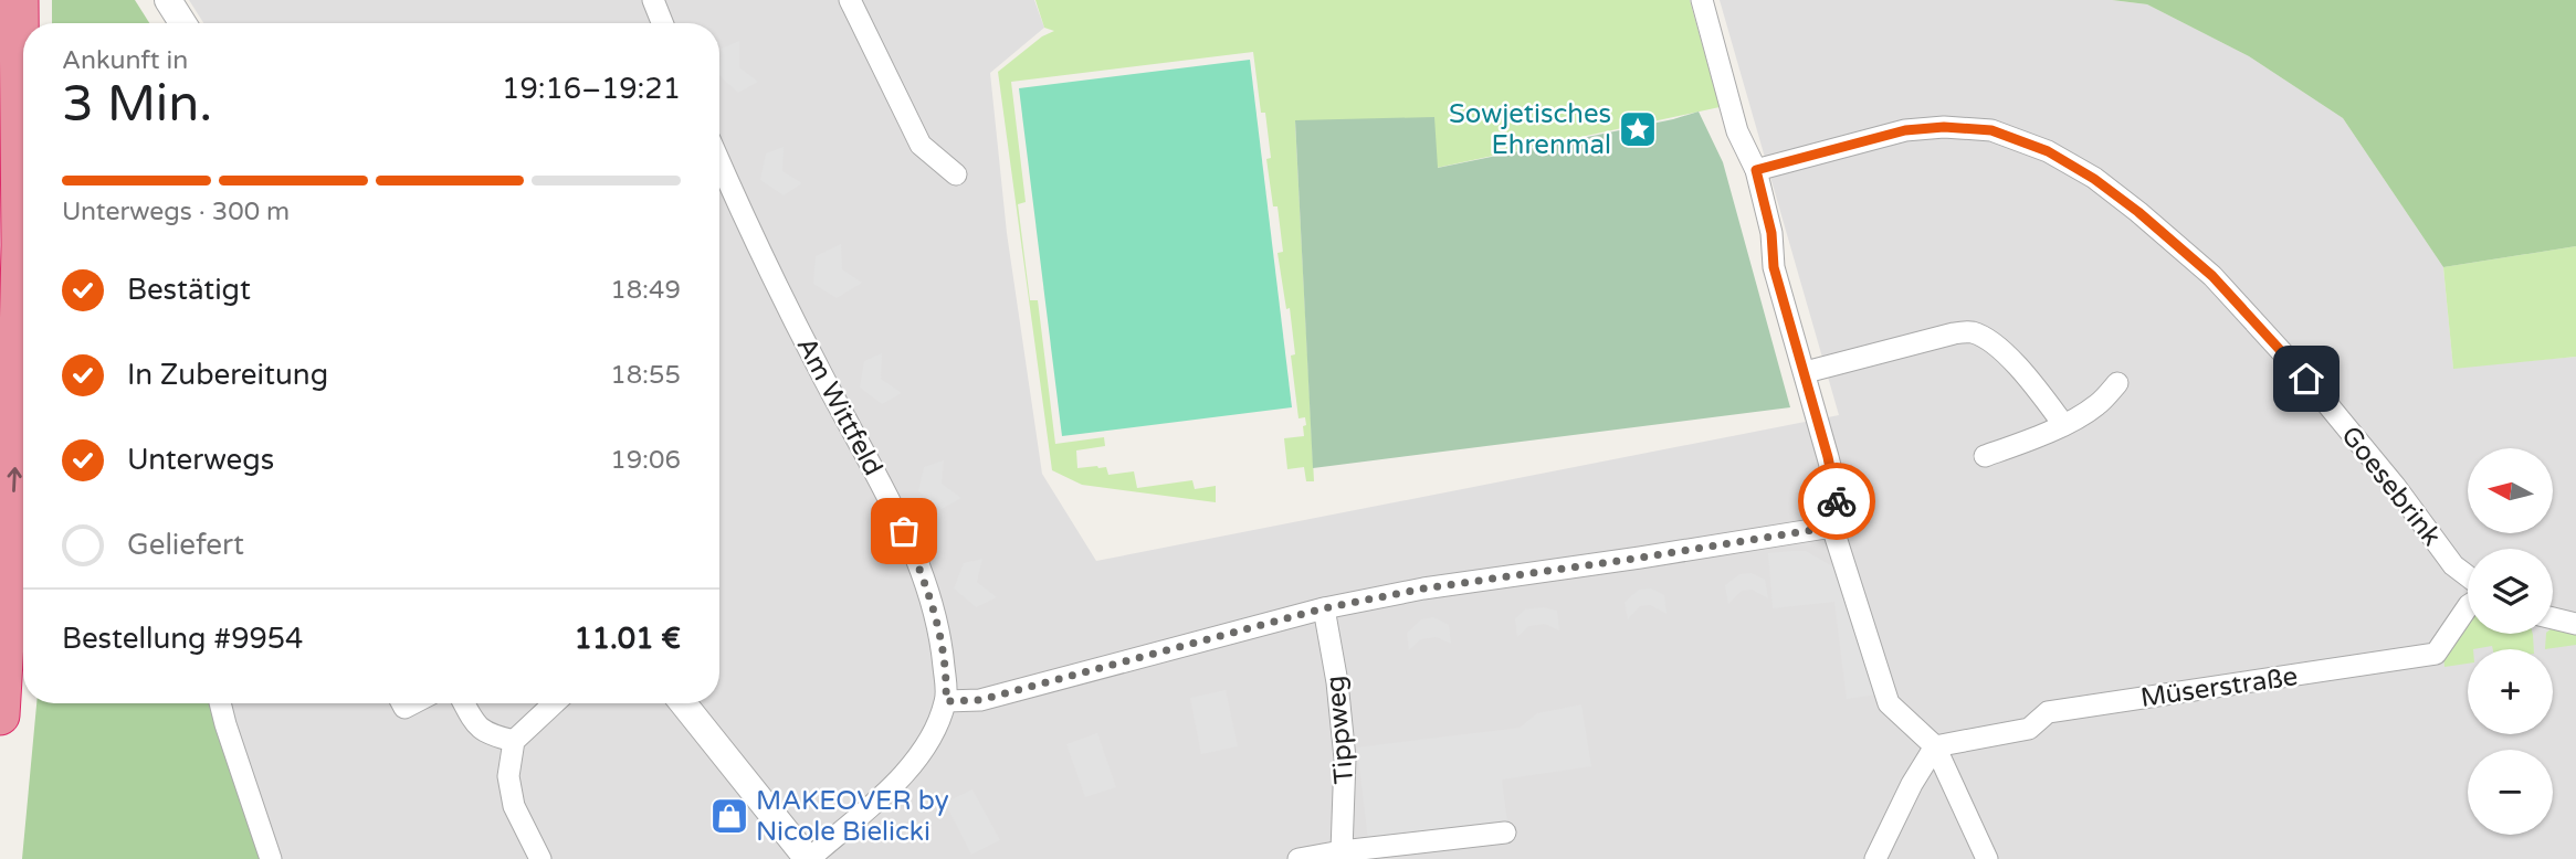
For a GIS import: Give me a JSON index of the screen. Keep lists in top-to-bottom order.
{
  "streets": {
    "street": [
      "Am Wittfeld",
      "Goesebrink",
      "Müserstraße",
      "Tippweg"
    ]
  },
  "places": {
    "place": ["Sowjetisches Ehrenmal"],
    "shop": ["MAKEOVER by Nicole Bielicki"]
  },
  "north": "left",
  "page": {
    "heading": ["3 Min.", "Ankunft in", "19:16–19:21"],
    "panel": ["Bestellung #9954", "11.01 €"],
    "bar": "Unterwegs · 300 m",
    "list": [
      ["Bestätigt", "18:49"],
      ["In Zubereitung", "18:55"],
      ["Unterwegs", "19:06"],
      "Geliefert"
    ],
    "map_buttons": ["+", "−"]
  }
}
